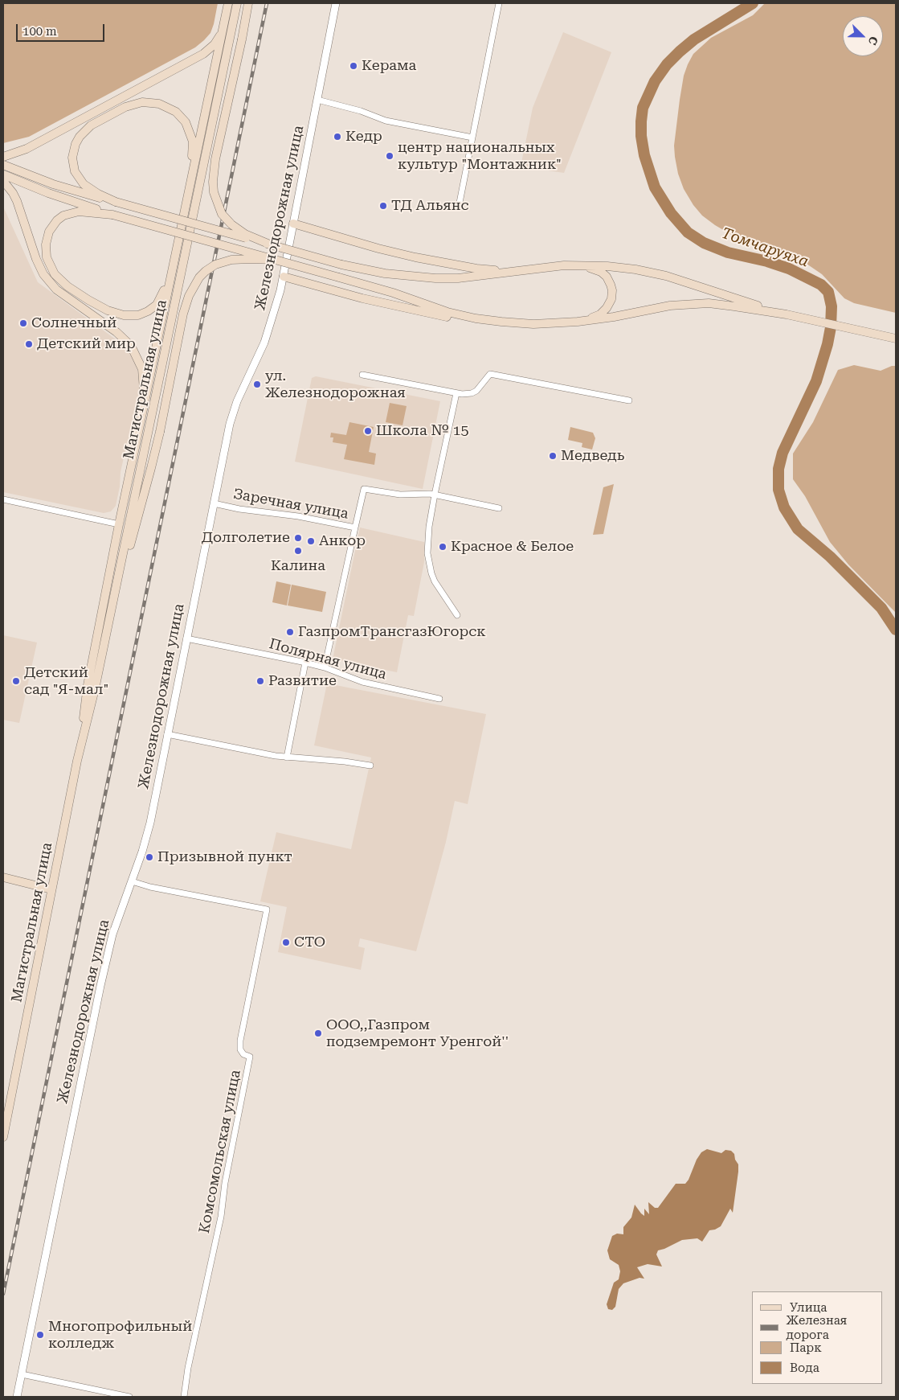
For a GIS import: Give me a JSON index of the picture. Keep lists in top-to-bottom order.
{
  "streets": {
    "main road": ["Магистральная улица"],
    "street": [
      "Железнодорожная улица",
      "Заречная улица",
      "Полярная улица",
      "Комсомольская улица"
    ]
  },
  "crossings": [
    ["Железнодорожная улица", "Заречная улица"],
    ["Железнодорожная улица", "Полярная улица"],
    ["Железнодорожная улица", "Комсомольская улица"]
  ],
  "water": ["Томчаруяха"],
  "places": [
    "Керама",
    "Кедр",
    "центр национальных культур \"Монтажник\"",
    "ТД Альянс",
    "Солнечный",
    "Детский мир",
    "ул. Железнодорожная",
    "Школа № 15",
    "Медведь",
    "Долголетие",
    "Анкор",
    "Красное & Белое",
    "Калина",
    "ГазпромТрансгазЮгорск",
    "Детский сад \"Я-мал\"",
    "Развитие",
    "Призывной пункт",
    "СТО",
    "ООО,,Газпром подземремонт Уренгой''",
    "Многопрофильный колледж"
  ],
  "legend": [
    "Улица",
    "Железная дорога",
    "Парк",
    "Вода"
  ],
  "scale_bar": "100 m",
  "north": "bottom right"
}
